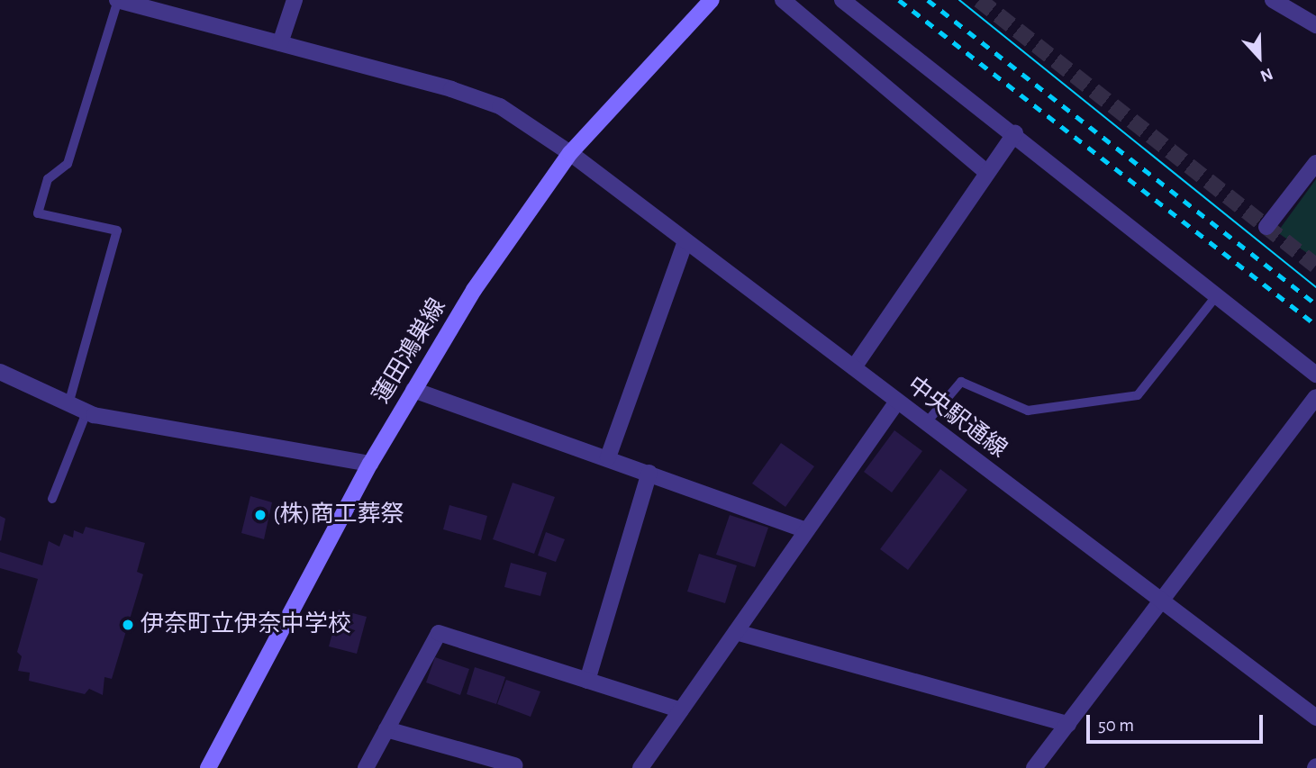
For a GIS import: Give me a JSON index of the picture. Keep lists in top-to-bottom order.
{
  "streets": {
    "main road": ["蓮田鴻巣線"],
    "street": ["中央駅通線"]
  },
  "crossings": [
    ["蓮田鴻巣線", "中央駅通線"]
  ],
  "places": ["(株)商工葬祭", "伊奈町立伊奈中学校"],
  "scale_bar": "50 m",
  "north": "bottom"
}
